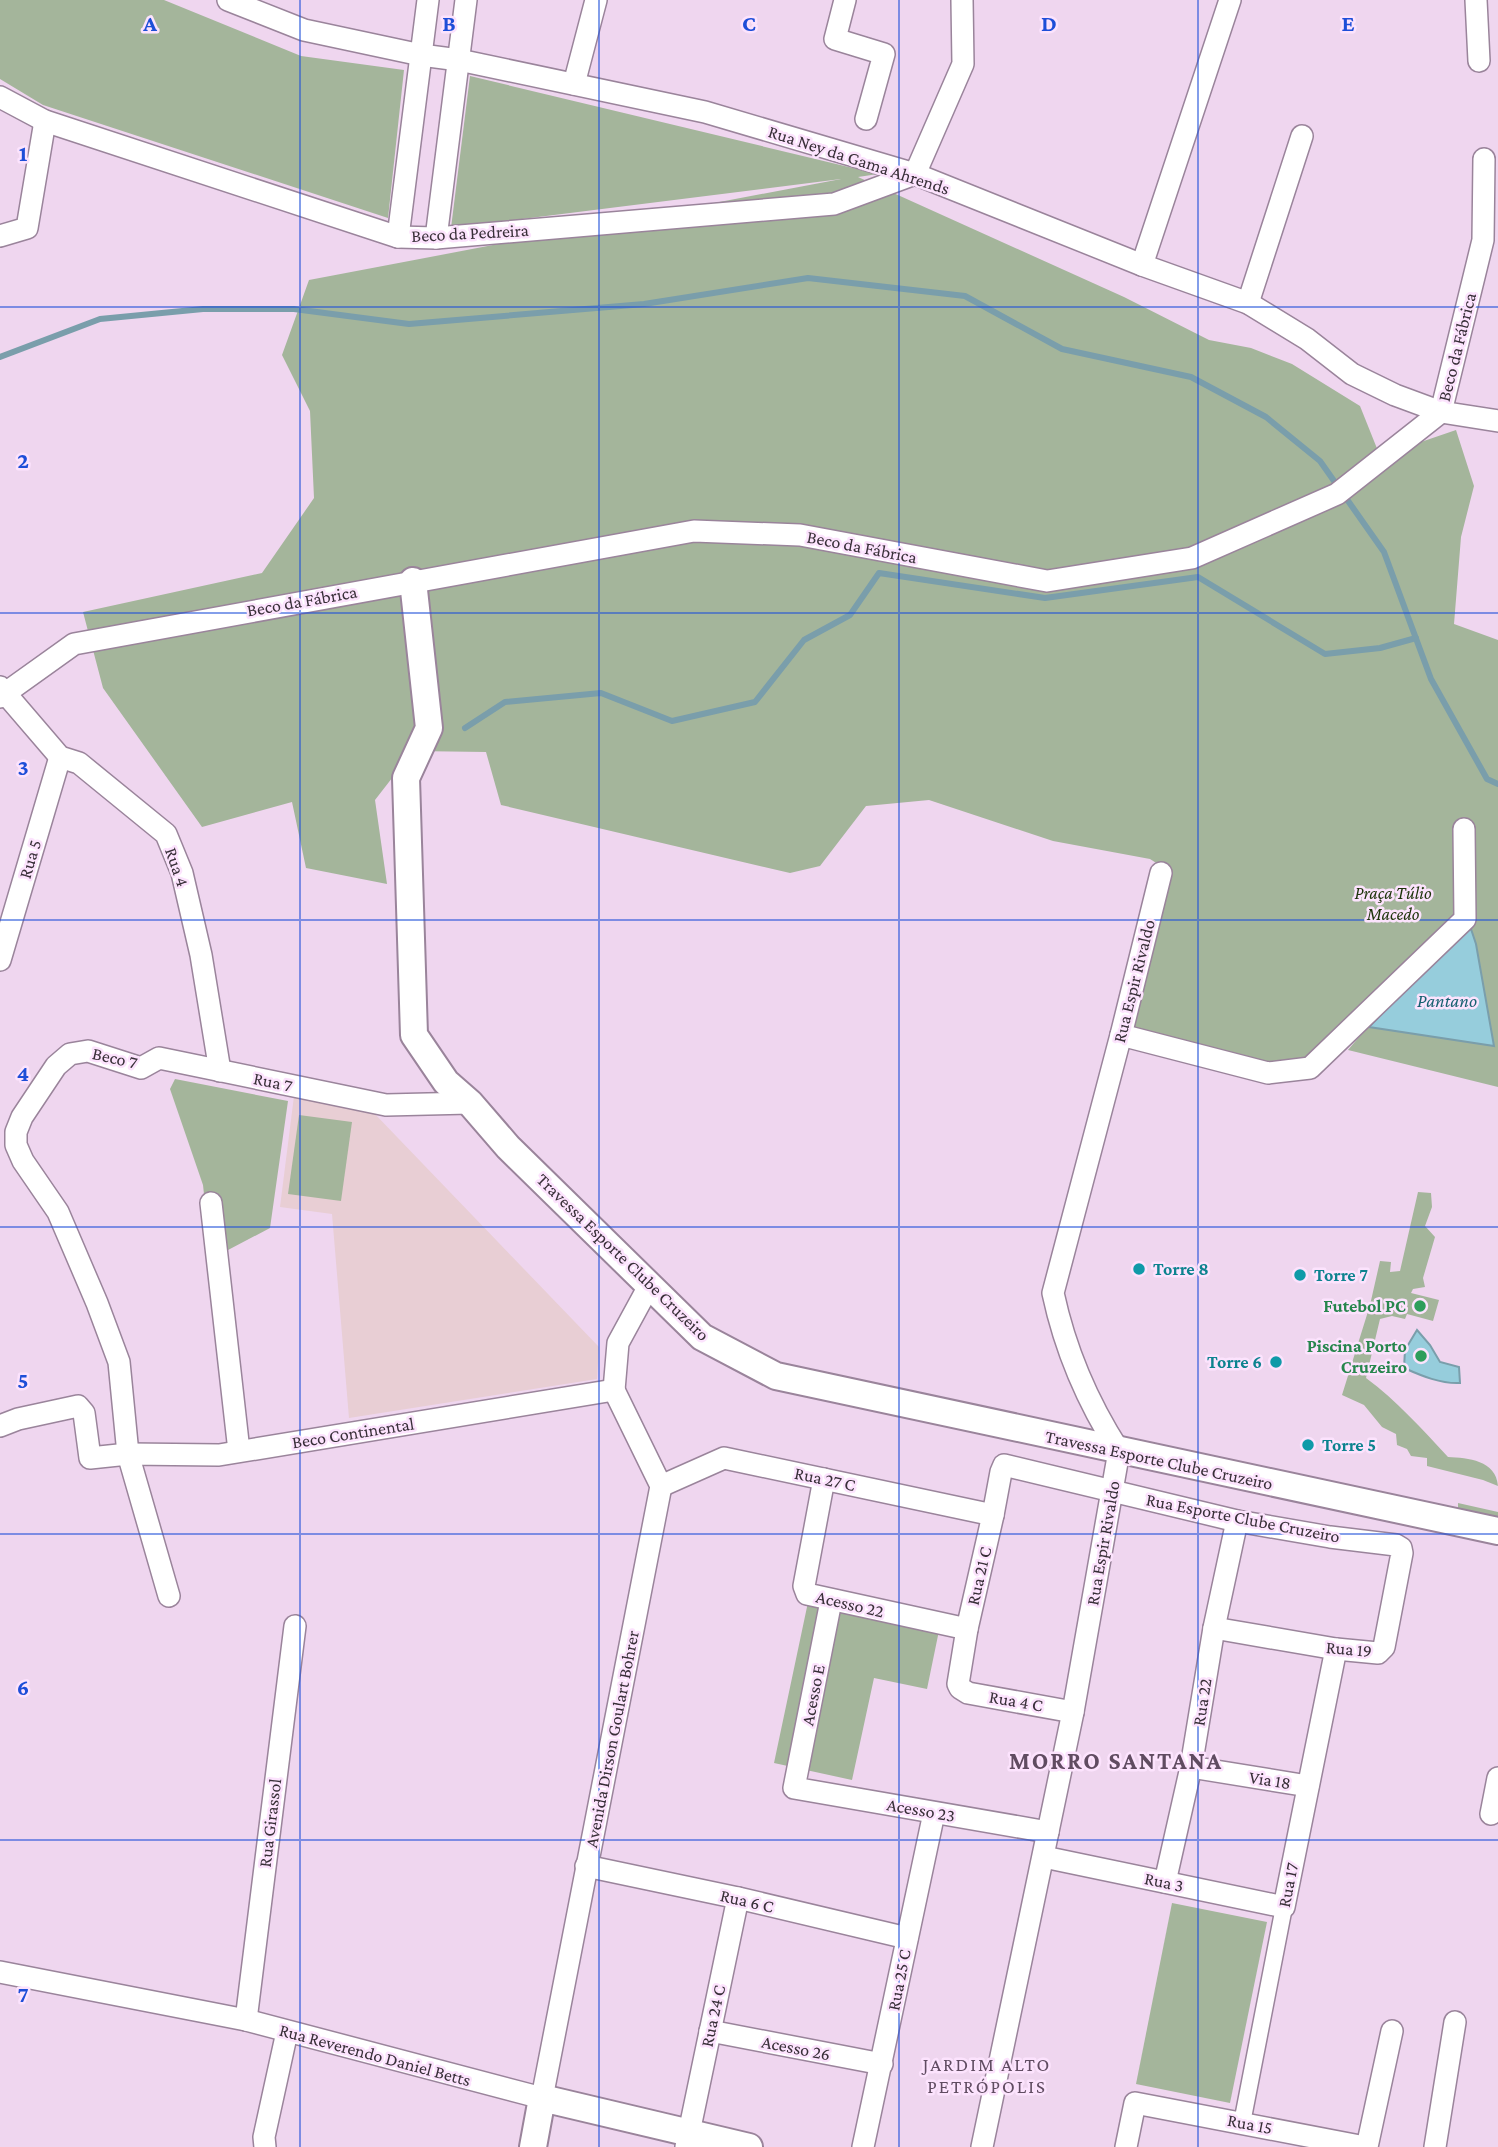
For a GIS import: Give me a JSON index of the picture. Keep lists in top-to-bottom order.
{
  "streets": {
    "street": [
      "Rua Ney da Gama Ahrends",
      "Beco da Pedreira",
      "Beco da Fábrica",
      "Rua 5",
      "Rua 4",
      "Rua Espir Rivaldo",
      "Beco 7",
      "Rua 7",
      "Travessa Esporte Clube Cruzeiro",
      "Beco Continental",
      "Rua 27 C",
      "Rua Esporte Clube Cruzeiro",
      "Rua 21 C",
      "Acesso 22",
      "Rua 19",
      "Acesso E",
      "Rua 4 C",
      "Rua 22",
      "Avenida Dirson Goulart Bohrer",
      "Via 18",
      "Acesso 23",
      "Rua Girassol",
      "Rua 3",
      "Rua 17",
      "Rua 6 C",
      "Rua 25 C",
      "Rua 24 C",
      "Acesso 26",
      "Rua Reverendo Daniel Betts",
      "Rua 15"
    ]
  },
  "crossings": [
    ["Rua Ney da Gama Ahrends", "Beco da Pedreira"],
    ["Rua Ney da Gama Ahrends", "Beco da Fábrica"],
    ["Beco da Fábrica", "Rua 4"],
    ["Beco da Fábrica", "Travessa Esporte Clube Cruzeiro"],
    ["Rua 5", "Rua 4"],
    ["Rua 4", "Rua 7"],
    ["Rua Espir Rivaldo", "Travessa Esporte Clube Cruzeiro"],
    ["Rua Espir Rivaldo", "Rua Esporte Clube Cruzeiro"],
    ["Rua Espir Rivaldo", "Rua 4 C"],
    ["Rua Espir Rivaldo", "Acesso 23"],
    ["Rua Espir Rivaldo", "Rua 3"],
    ["Beco 7", "Rua 7"],
    ["Beco 7", "Beco Continental"],
    ["Rua 7", "Travessa Esporte Clube Cruzeiro"],
    ["Rua 27 C", "Rua 21 C"],
    ["Rua 27 C", "Acesso 22"],
    ["Rua 27 C", "Avenida Dirson Goulart Bohrer"],
    ["Rua Esporte Clube Cruzeiro", "Rua 21 C"],
    ["Rua Esporte Clube Cruzeiro", "Rua 19"],
    ["Rua Esporte Clube Cruzeiro", "Rua 22"],
    ["Rua 21 C", "Acesso 22"],
    ["Rua 21 C", "Rua 4 C"],
    ["Acesso 22", "Acesso E"],
    ["Rua 19", "Rua 22"],
    ["Rua 19", "Rua 17"],
    ["Acesso E", "Acesso 23"],
    ["Rua 22", "Via 18"],
    ["Rua 22", "Rua 3"],
    ["Avenida Dirson Goulart Bohrer", "Rua 6 C"],
    ["Avenida Dirson Goulart Bohrer", "Rua Reverendo Daniel Betts"],
    ["Via 18", "Rua 17"],
    ["Acesso 23", "Rua 25 C"],
    ["Rua Girassol", "Rua Reverendo Daniel Betts"],
    ["Rua 3", "Rua 17"],
    ["Rua 17", "Rua 15"],
    ["Rua 6 C", "Rua 25 C"],
    ["Rua 6 C", "Rua 24 C"],
    ["Rua 25 C", "Acesso 26"],
    ["Rua 24 C", "Acesso 26"],
    ["Rua 24 C", "Rua Reverendo Daniel Betts"]
  ],
  "districts": ["MORRO SANTANA", "JARDIM ALTO PETRÓPOLIS"],
  "water": ["Pantano"],
  "parks": ["Praça Túlio Macedo"],
  "places": [
    "Torre 8",
    "Torre 7",
    "Futebol PC",
    "Piscina Porto Cruzeiro",
    "Torre 6",
    "Torre 5"
  ],
  "grid": {
    "columns": [
      "A",
      "B",
      "C",
      "D",
      "E"
    ],
    "rows": [
      "1",
      "2",
      "3",
      "4",
      "5",
      "6",
      "7"
    ]
  }
}
